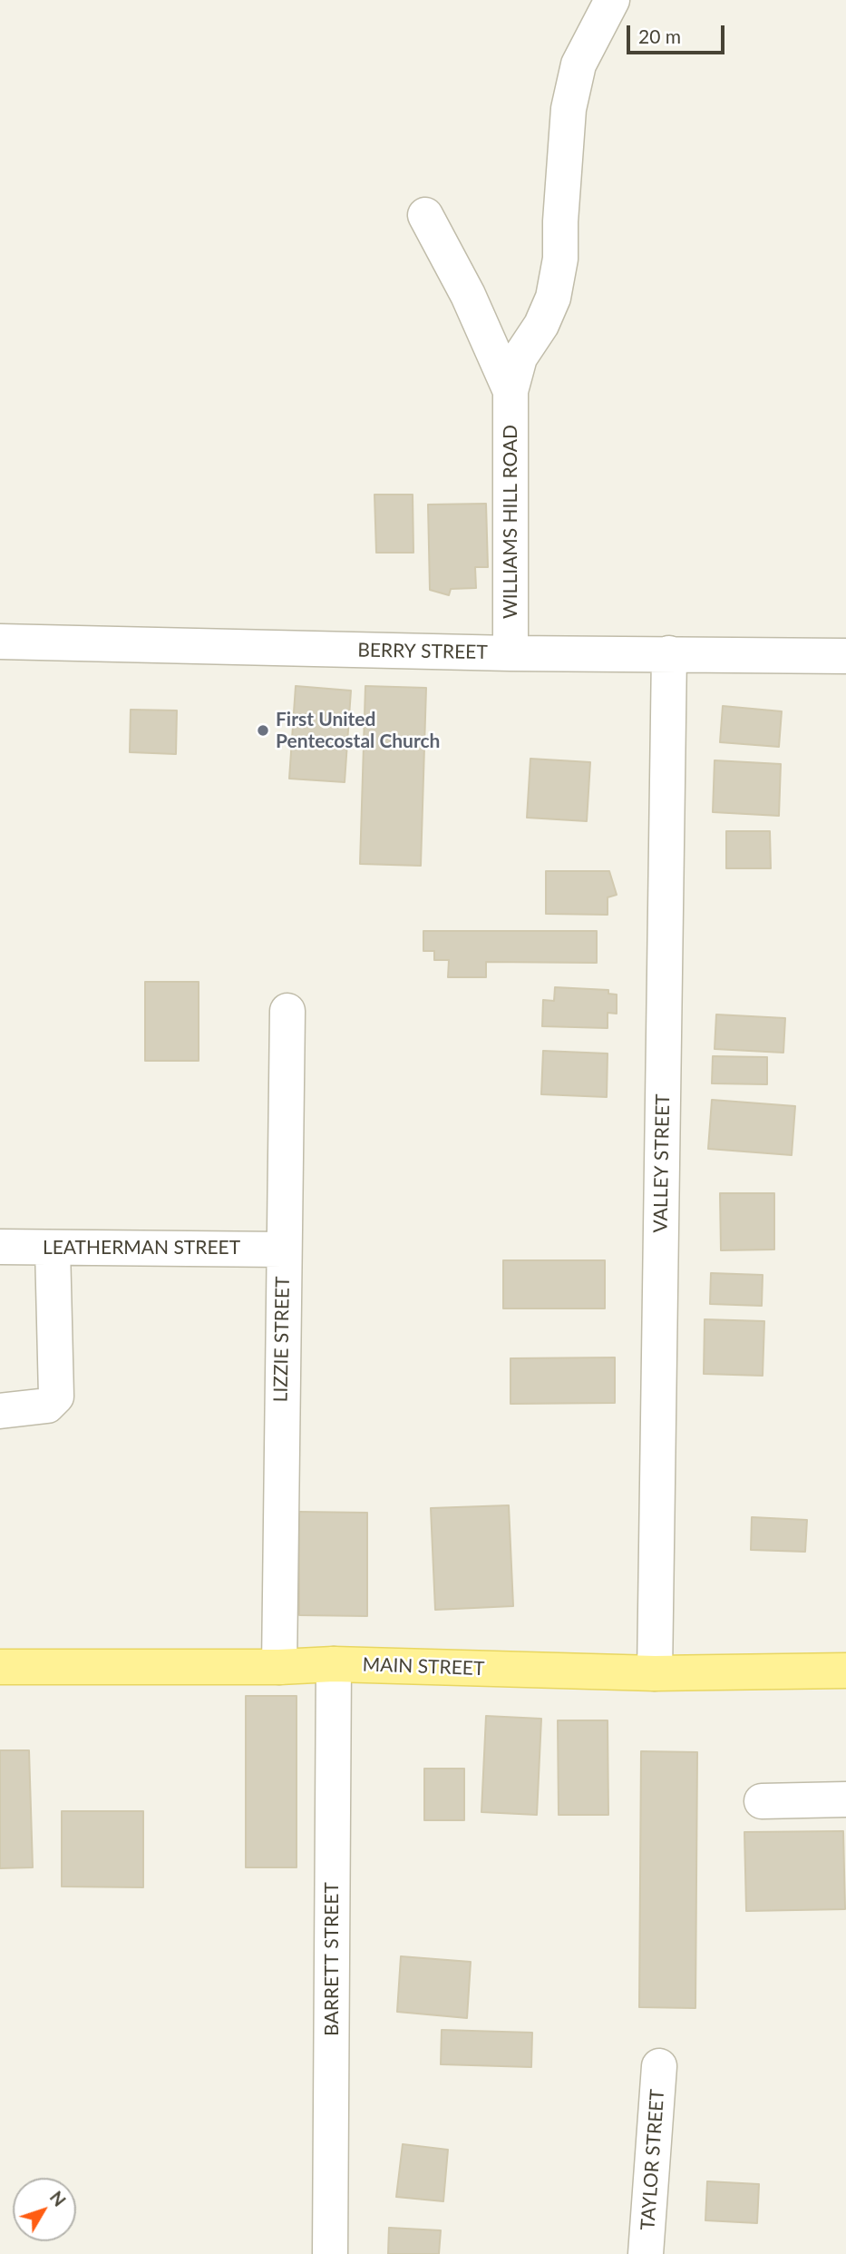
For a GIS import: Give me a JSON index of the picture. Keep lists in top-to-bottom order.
{
  "streets": {
    "main road": ["MAIN STREET"],
    "street": [
      "WILLIAMS HILL ROAD",
      "BERRY STREET",
      "VALLEY STREET",
      "LEATHERMAN STREET",
      "LIZZIE STREET",
      "BARRETT STREET",
      "TAYLOR STREET"
    ]
  },
  "crossings": [
    ["WILLIAMS HILL ROAD", "BERRY STREET"],
    ["BERRY STREET", "VALLEY STREET"],
    ["VALLEY STREET", "MAIN STREET"],
    ["LEATHERMAN STREET", "LIZZIE STREET"],
    ["LIZZIE STREET", "MAIN STREET"],
    ["MAIN STREET", "BARRETT STREET"]
  ],
  "places": ["First United Pentecostal Church"],
  "scale_bar": "20 m",
  "north": "top right"
}
